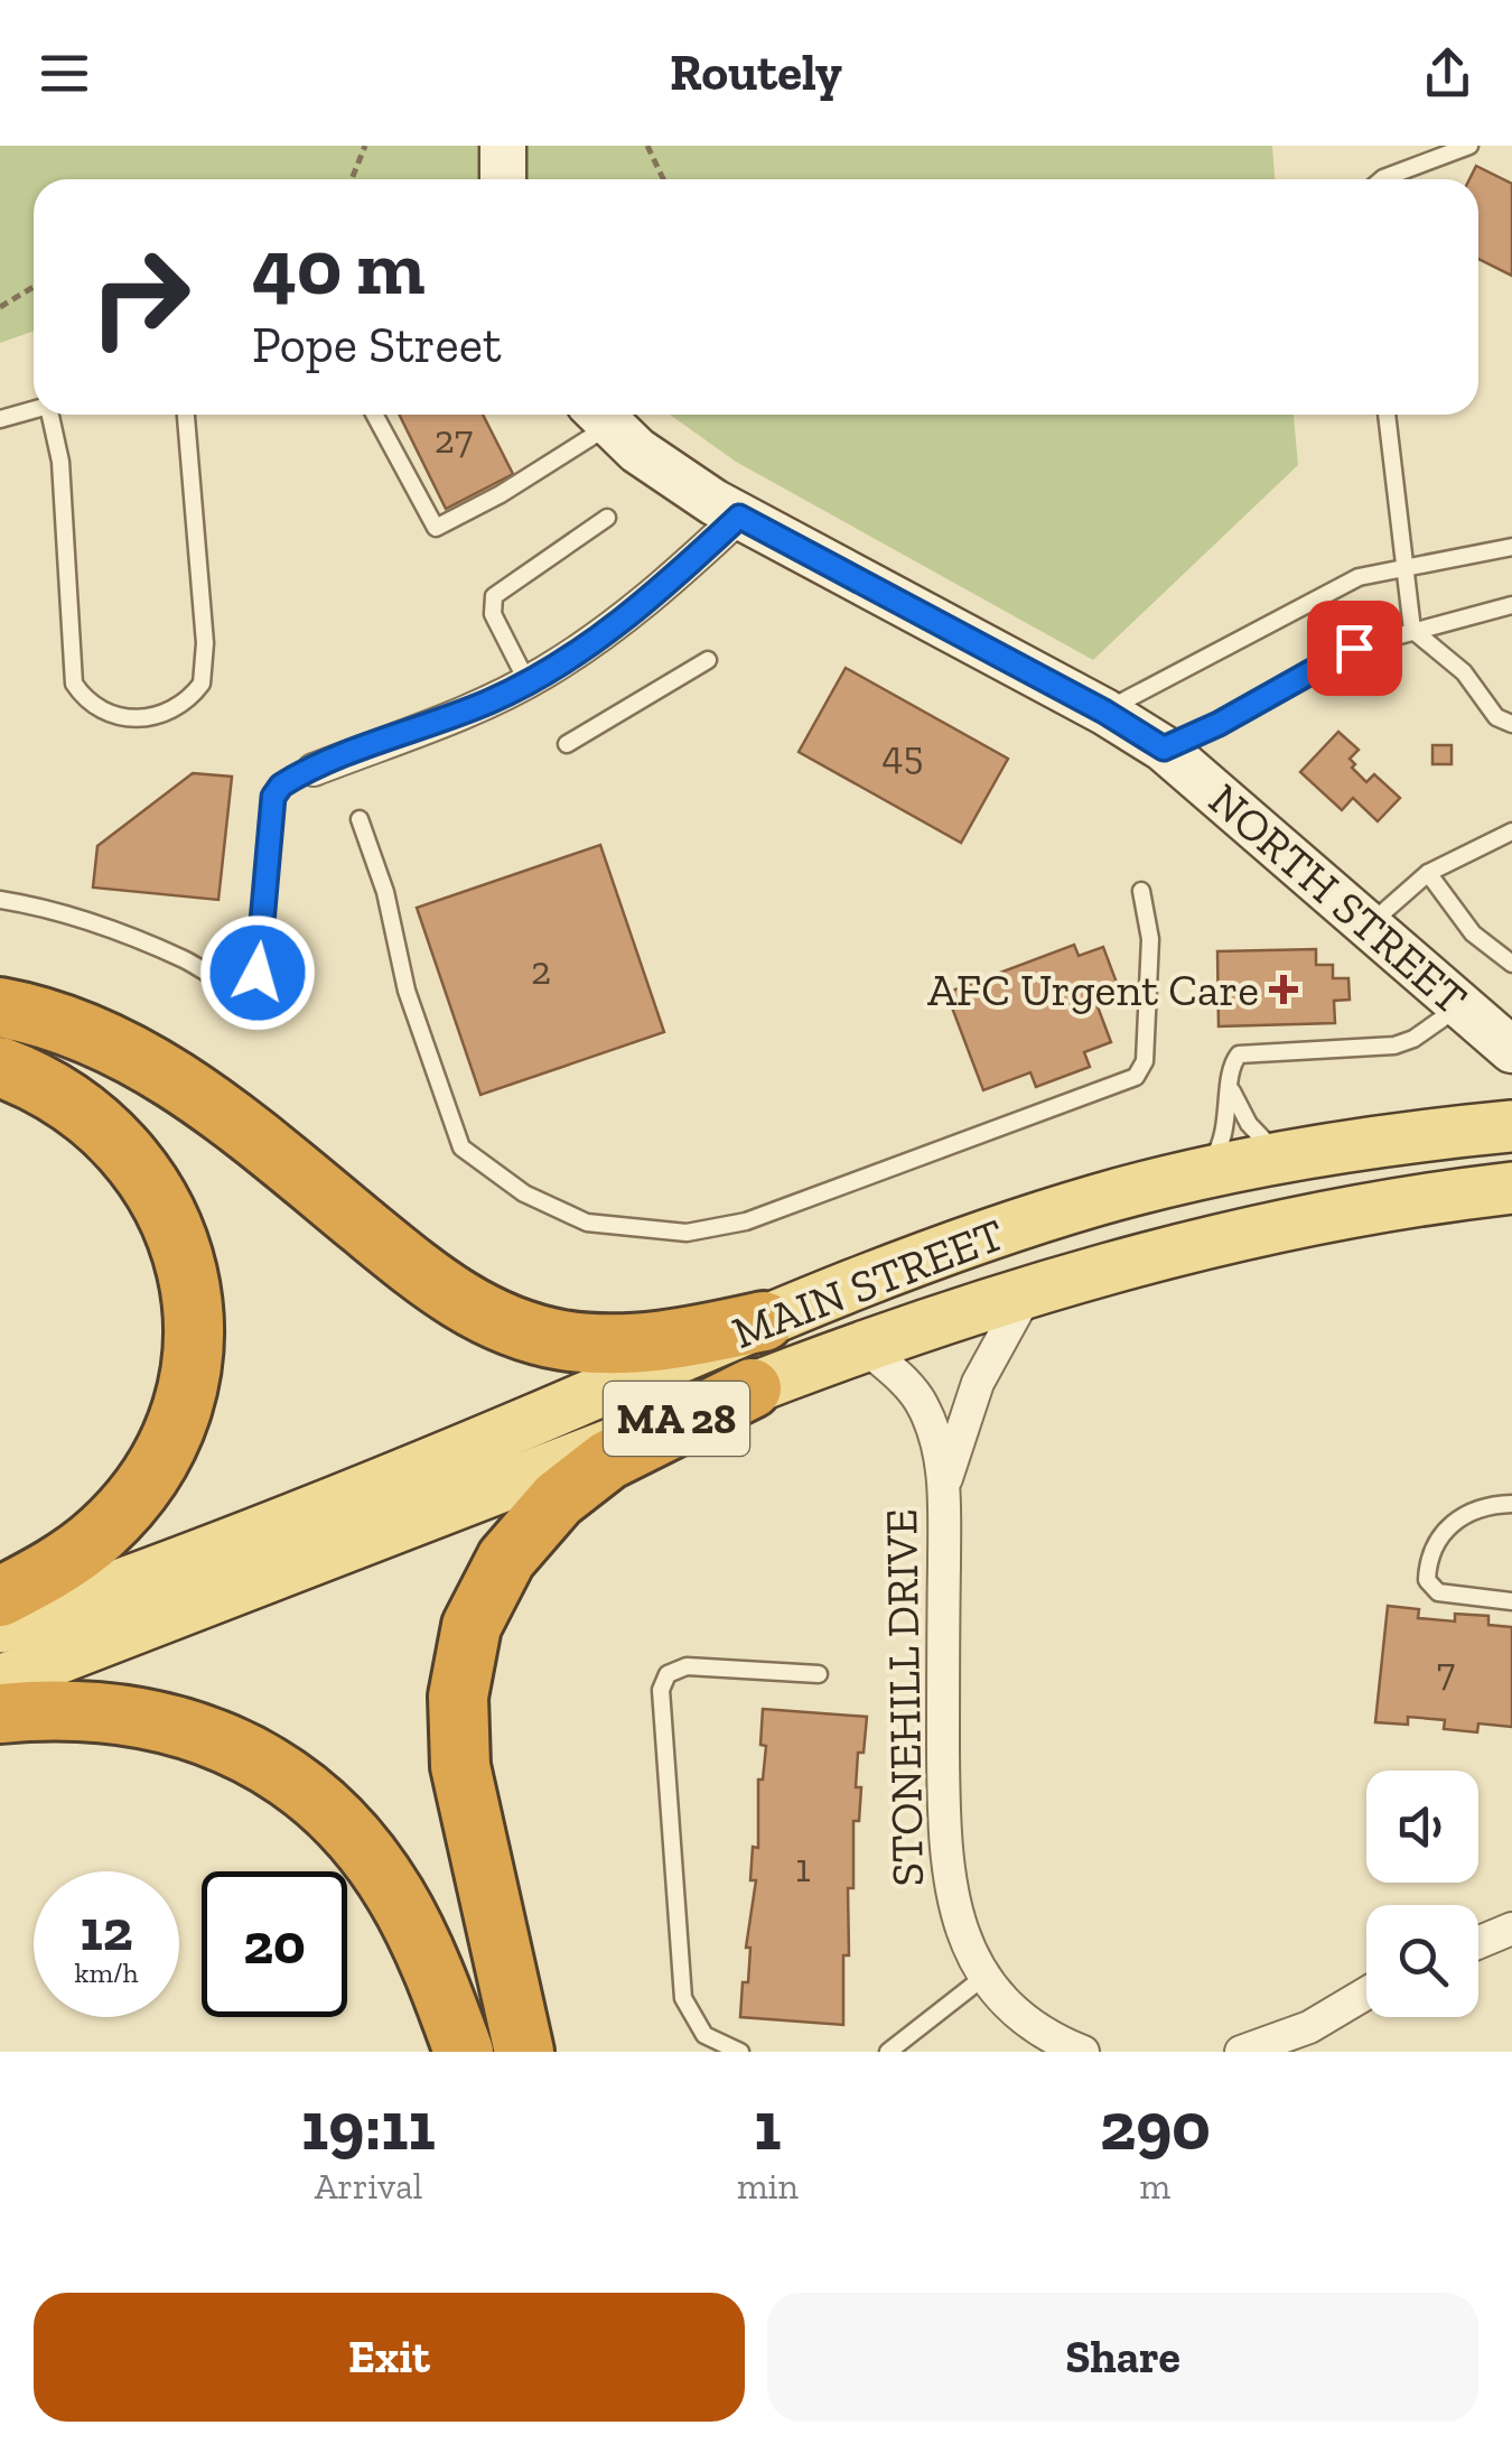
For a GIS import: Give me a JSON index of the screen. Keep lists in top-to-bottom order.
{
  "streets": {
    "main road": ["NORTH STREET", "MAIN STREET", "MA 28"],
    "street": ["STONEHILL DRIVE"]
  },
  "crossings": [
    ["MAIN STREET", "STONEHILL DRIVE"]
  ],
  "places": {
    "health": ["AFC Urgent Care"]
  },
  "house_numbers": [
    "27",
    "45",
    "2",
    "7",
    "1"
  ],
  "page": {
    "header": "Routely",
    "turn": ["40 m", "Pope Street"],
    "speed": "12 km/h",
    "limit": "20",
    "eta": [
      "19:11",
      "Arrival",
      "1",
      "min",
      "290",
      "m"
    ],
    "buttons": ["Exit", "Share"]
  }
}
